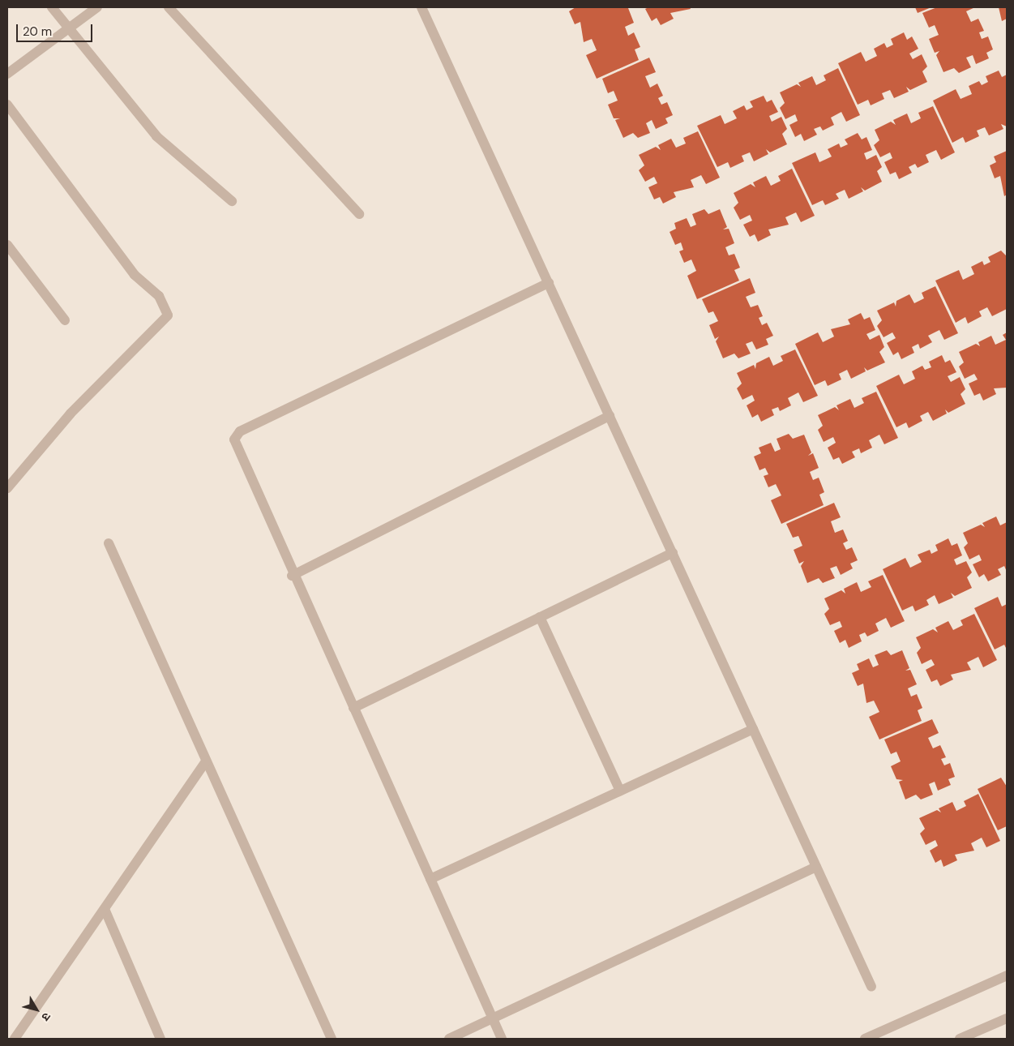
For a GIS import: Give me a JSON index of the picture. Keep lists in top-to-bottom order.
{
  "scale_bar": "20 m",
  "north": "bottom right"
}
